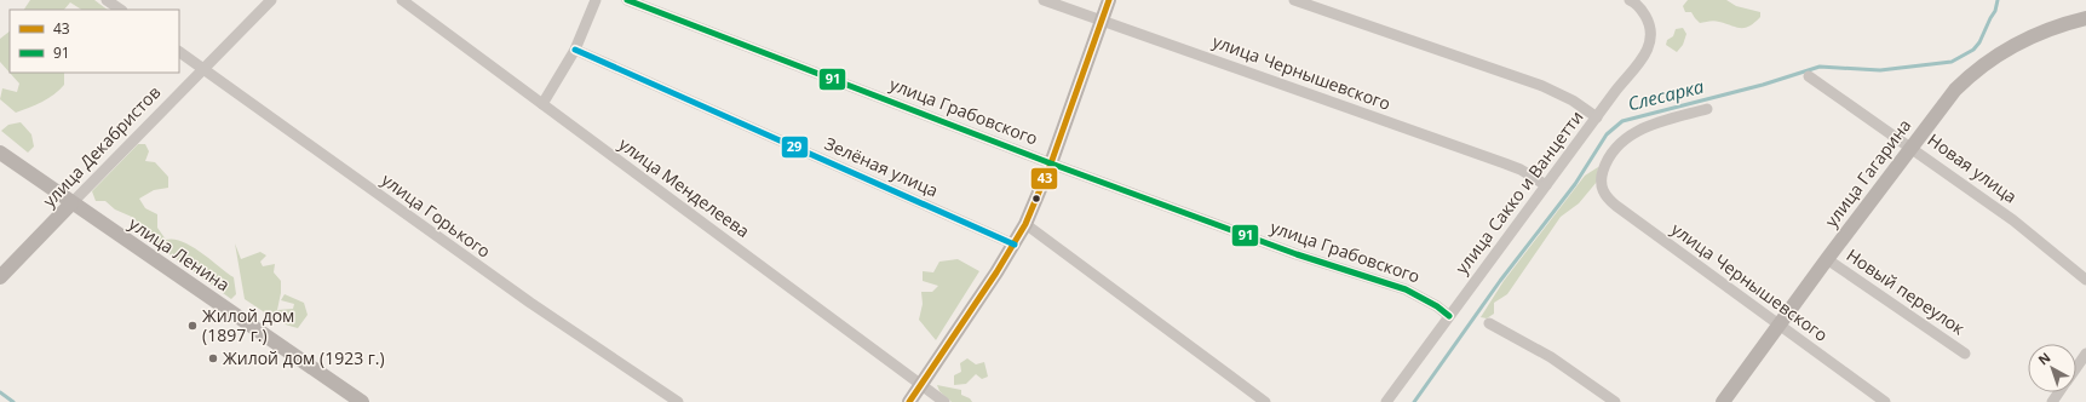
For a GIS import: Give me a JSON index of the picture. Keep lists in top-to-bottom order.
{
  "streets": {
    "main road": ["улица Декабристов", "улица Гагарина", "улица Ленина"],
    "street": [
      "улица Чернышевского",
      "улица Грабовского",
      "Зелёная улица",
      "Новая улица",
      "улица Менделеева",
      "улица Сакко и Ванцетти",
      "улица Горького",
      "Новый переулок"
    ]
  },
  "crossings": [
    ["улица Чернышевского", "улица Гагарина"],
    ["улица Чернышевского", "улица Сакко и Ванцетти"],
    ["улица Грабовского", "улица Сакко и Ванцетти"],
    ["улица Декабристов", "улица Горького"],
    ["улица Декабристов", "улица Ленина"],
    ["Новая улица", "улица Гагарина"],
    ["улица Гагарина", "Новый переулок"]
  ],
  "water": ["Слесарка"],
  "places": ["Жилой дом (1897 г.)", "Жилой дом (1923 г.)"],
  "lines": ["transit line 43", "transit line 91", "transit line 29"],
  "legend": ["43", "91"],
  "north": "top left"
}
